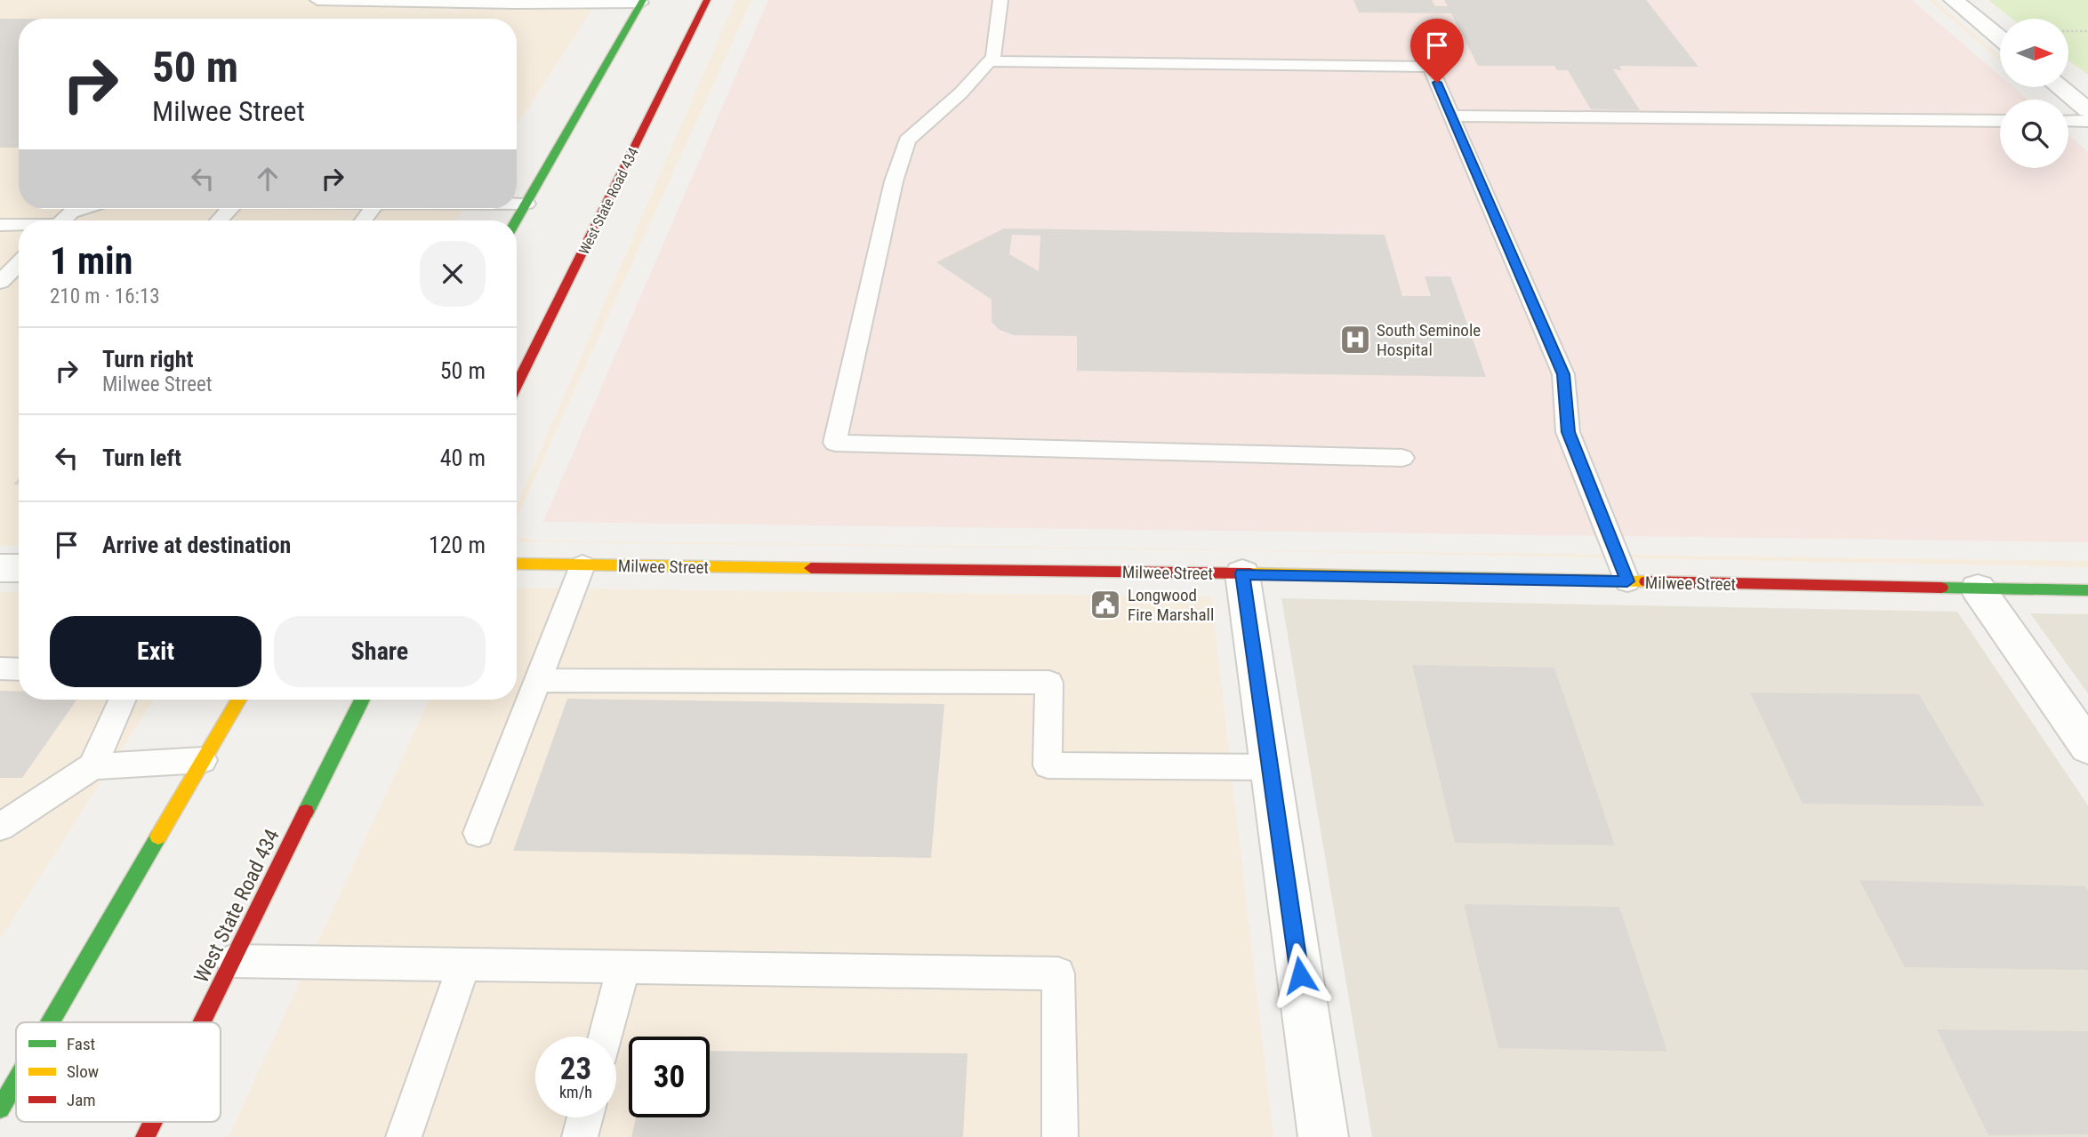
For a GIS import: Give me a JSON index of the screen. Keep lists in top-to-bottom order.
{
  "streets": {
    "main road": ["West State Road 434", "Milwee Street"]
  },
  "places": {
    "hospital": ["South Seminole Hospital"],
    "public building": ["Longwood Fire Marshall"]
  },
  "legend": ["Fast", "Slow", "Jam"],
  "north": "right",
  "page": {
    "turn": ["50 m", "Milwee Street"],
    "heading": ["1 min", "210 m · 16:13"],
    "list": [
      {
        "name": "Turn right",
        "note": "Milwee Street",
        "value": "50 m"
      },
      {
        "name": "Turn left",
        "value": "40 m"
      },
      {
        "name": "Arrive at destination",
        "value": "120 m"
      }
    ],
    "buttons": ["Exit", "Share"],
    "speed": "23 km/h",
    "limit": "30"
  }
}
